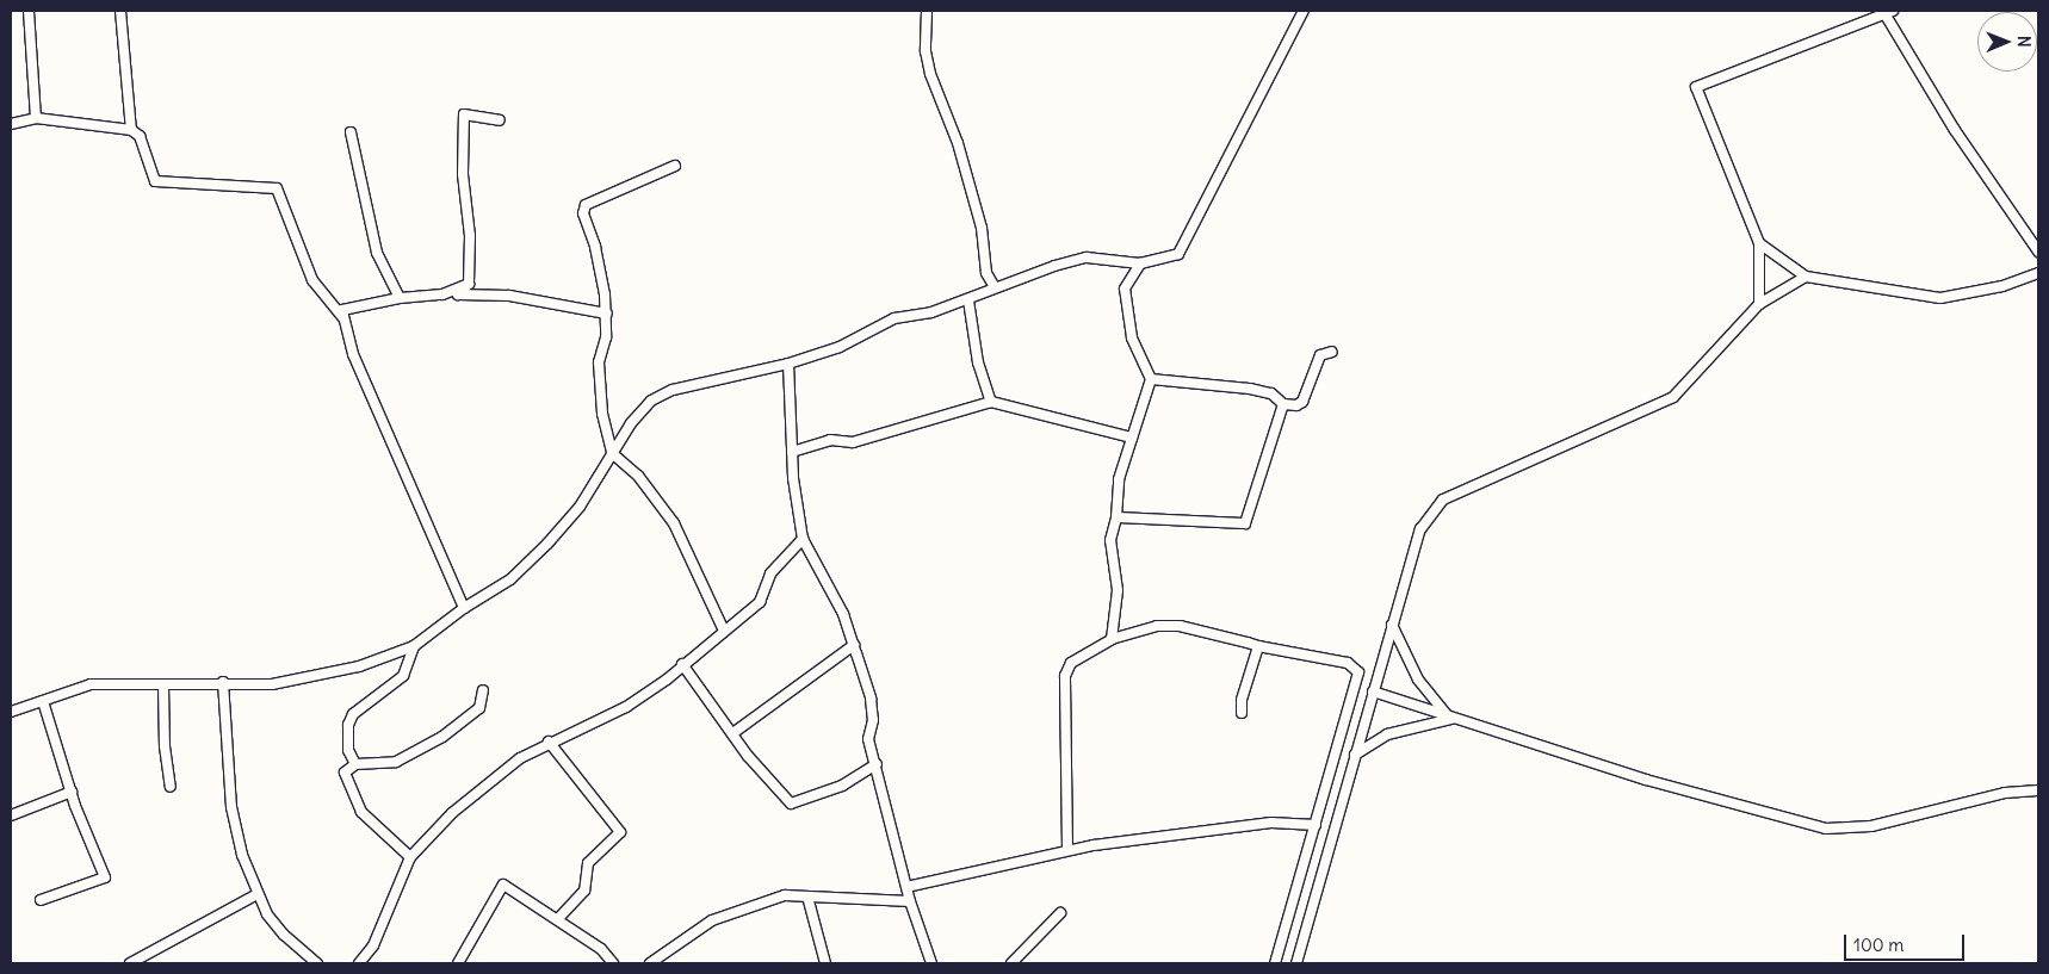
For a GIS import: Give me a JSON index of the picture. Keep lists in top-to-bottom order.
{
  "scale_bar": "100 m",
  "north": "right"
}
